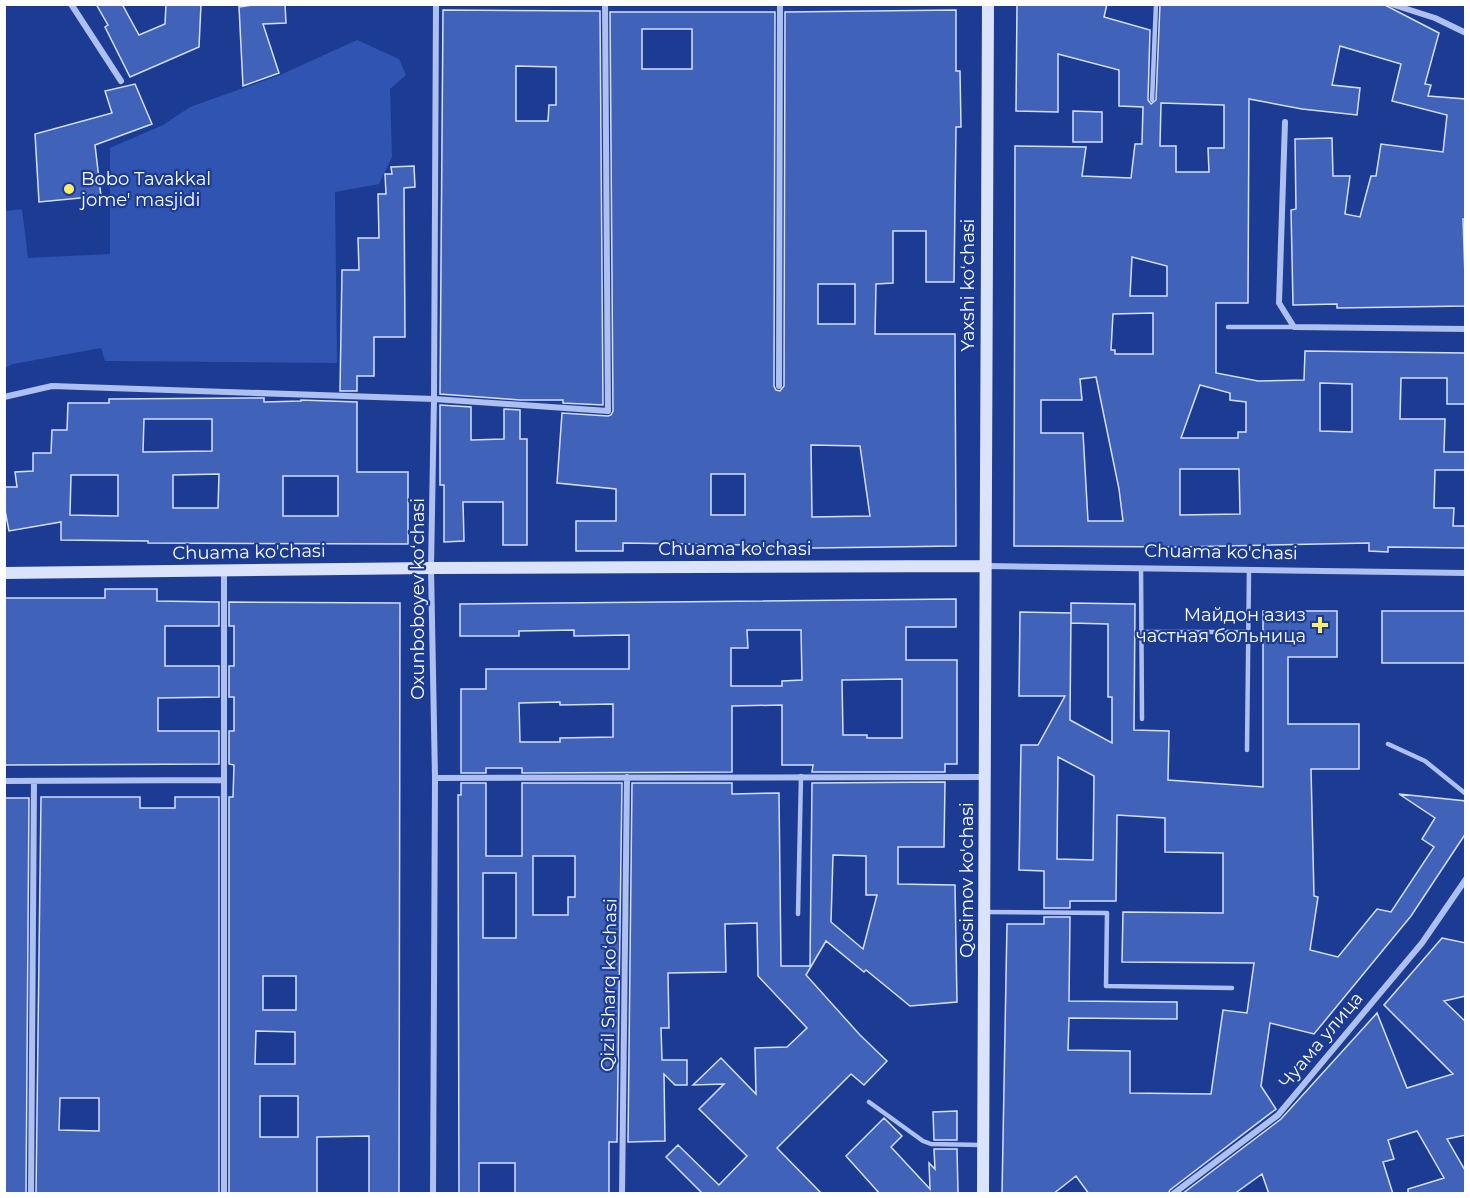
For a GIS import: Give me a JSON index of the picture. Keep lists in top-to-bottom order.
{
  "streets": {
    "street": [
      "Yaxshi koʻchasi",
      "Chuama ko'chasi",
      "Oxunboboyev koʻchasi",
      "Qosimov ko'chasi",
      "Qizil Sharq koʻchasi",
      "Чуама улица"
    ]
  },
  "crossings": [
    ["Yaxshi koʻchasi", "Chuama ko'chasi"],
    ["Yaxshi koʻchasi", "Qosimov ko'chasi"],
    ["Chuama ko'chasi", "Oxunboboyev koʻchasi"],
    ["Chuama ko'chasi", "Qosimov ko'chasi"]
  ],
  "places": {
    "other": ["Bobo Tavakkal jome' masjidi"],
    "health": ["Майдон азиз частная больница"]
  }
}
